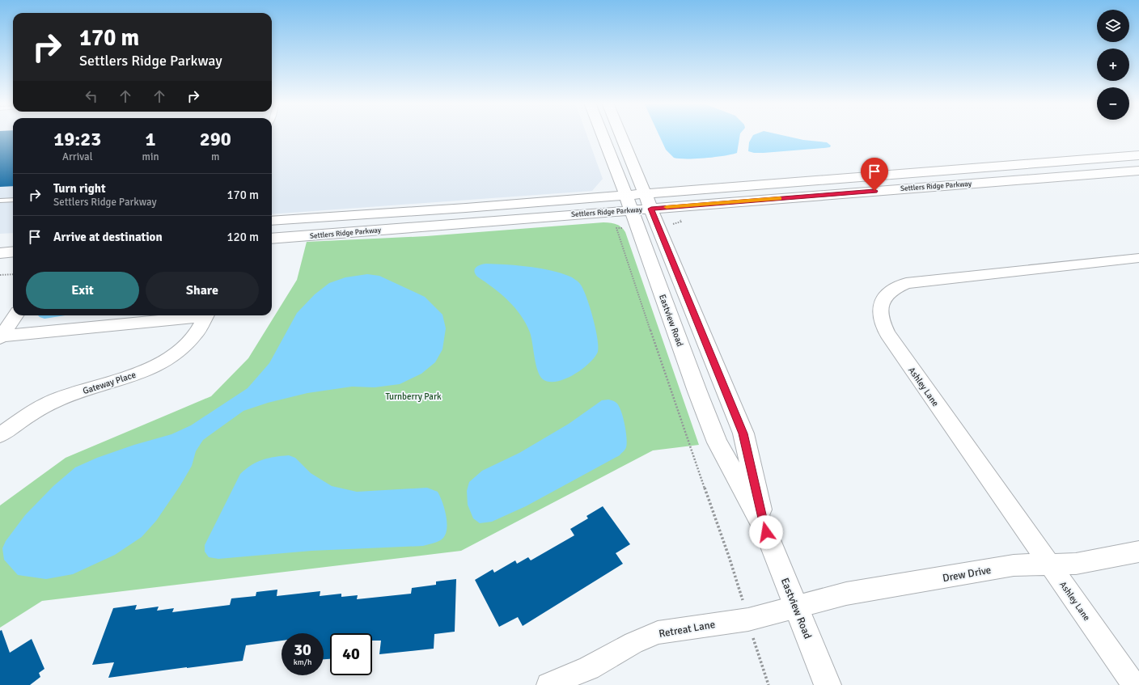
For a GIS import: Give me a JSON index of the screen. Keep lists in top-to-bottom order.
{
  "streets": {
    "street": [
      "Settlers Ridge Parkway",
      "Eastview Road",
      "Gateway Place",
      "Ashley Lane",
      "Drew Drive",
      "Retreat Lane"
    ]
  },
  "crossings": [
    ["Settlers Ridge Parkway", "Eastview Road"],
    ["Eastview Road", "Drew Drive"],
    ["Eastview Road", "Retreat Lane"],
    ["Ashley Lane", "Drew Drive"],
    ["Drew Drive", "Retreat Lane"]
  ],
  "parks": ["Turnberry Park"],
  "page": {
    "map_buttons": ["+", "−"],
    "turn": ["170 m", "Settlers Ridge Parkway"],
    "eta": [
      "19:23",
      "Arrival",
      "1",
      "min",
      "290",
      "m"
    ],
    "list": [
      {
        "name": "Turn right",
        "note": "Settlers Ridge Parkway",
        "value": "170 m"
      },
      {
        "name": "Arrive at destination",
        "value": "120 m"
      }
    ],
    "buttons": ["Exit", "Share"],
    "speed": "30 km/h",
    "limit": "40"
  }
}
